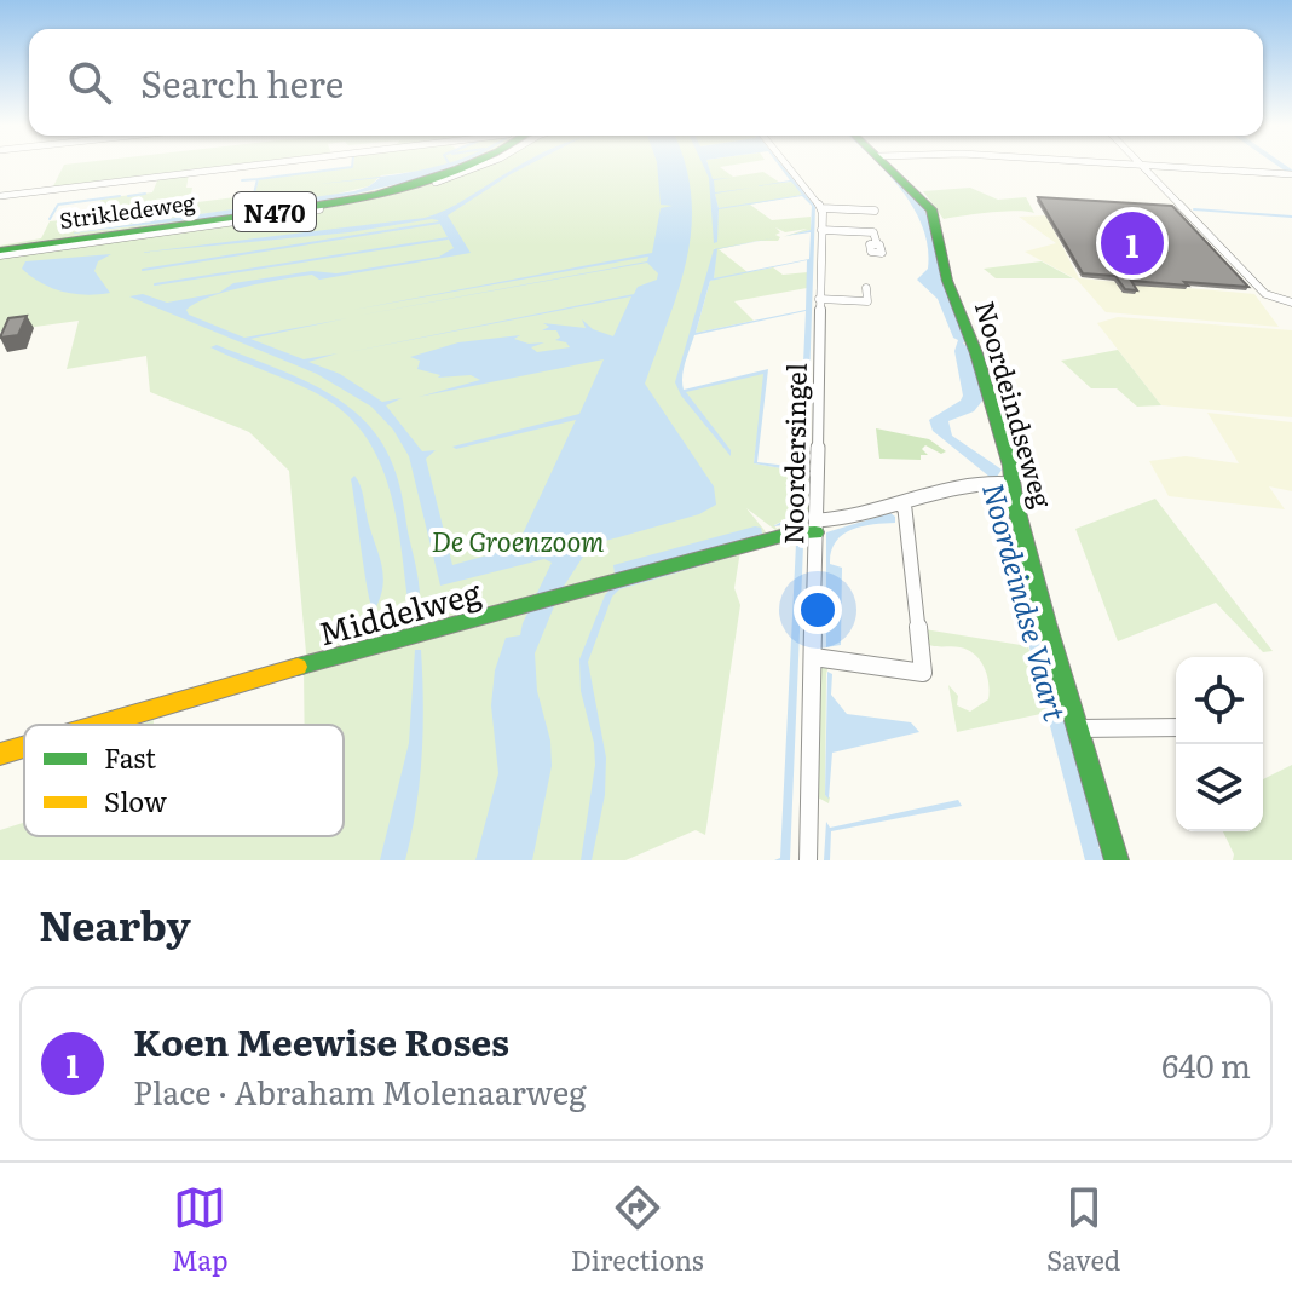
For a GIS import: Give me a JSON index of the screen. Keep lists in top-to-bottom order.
{
  "streets": {
    "street": [
      "Strikledeweg",
      "N470",
      "Noordeindseweg",
      "Noordersingel",
      "Middelweg"
    ]
  },
  "crossings": [
    ["Noordeindseweg", "Middelweg"],
    ["Noordersingel", "Middelweg"]
  ],
  "water": ["Noordeindse Vaart"],
  "parks": ["De Groenzoom"],
  "legend": ["Fast", "Slow"],
  "page": {
    "search": "Search here",
    "pins": "1",
    "heading": "Nearby",
    "list": [
      {
        "mark": "1",
        "name": "Koen Meewise Roses",
        "note": "Place · Abraham Molenaarweg",
        "value": "640 m"
      }
    ],
    "nav": ["Map", "Directions", "Saved"]
  }
}
